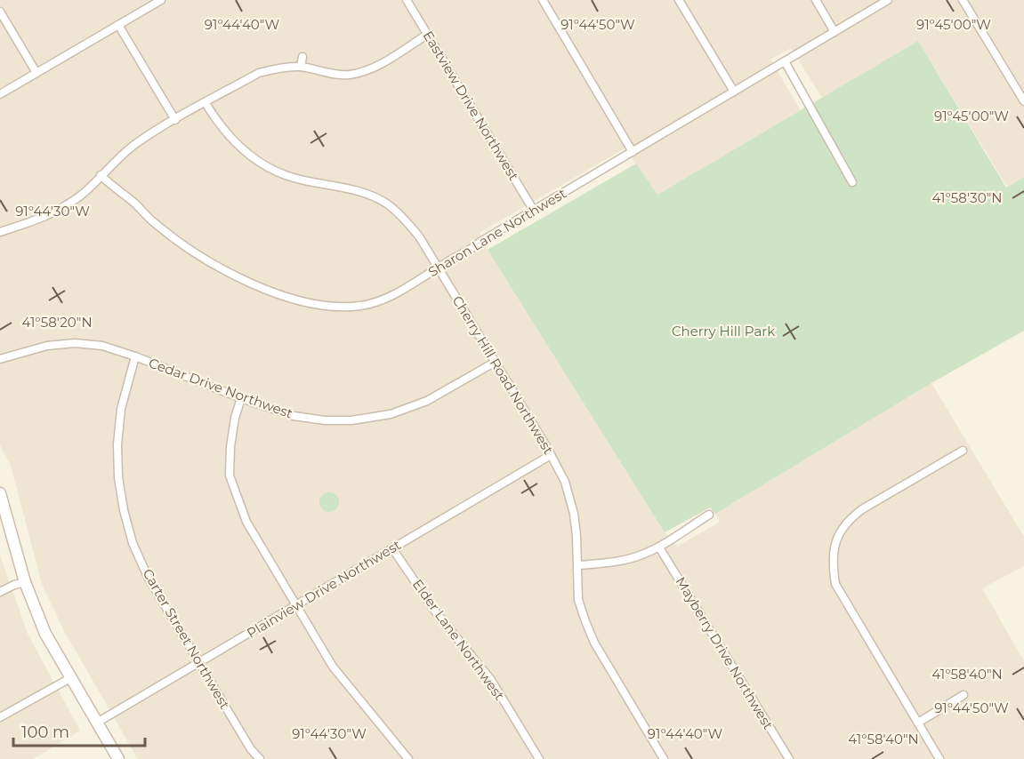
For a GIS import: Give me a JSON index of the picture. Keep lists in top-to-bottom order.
{
  "streets": {
    "street": [
      "Eastview Drive Northwest",
      "Sharon Lane Northwest",
      "Cherry Hill Road Northwest",
      "Cedar Drive Northwest",
      "Plainview Drive Northwest",
      "Carter Street Northwest",
      "Elder Lane Northwest",
      "Mayberry Drive Northwest"
    ]
  },
  "crossings": [
    ["Eastview Drive Northwest", "Sharon Lane Northwest"],
    ["Sharon Lane Northwest", "Cherry Hill Road Northwest"],
    ["Cherry Hill Road Northwest", "Cedar Drive Northwest"],
    ["Cherry Hill Road Northwest", "Plainview Drive Northwest"],
    ["Cedar Drive Northwest", "Carter Street Northwest"],
    ["Plainview Drive Northwest", "Carter Street Northwest"],
    ["Plainview Drive Northwest", "Elder Lane Northwest"]
  ],
  "parks": ["Cherry Hill Park"],
  "scale_bar": "100 m",
  "coordinates": [
    "91°44'40\"W",
    "91°44'50\"W",
    "91°45'00\"W",
    "41°58'30\"N",
    "91°44'30\"W",
    "41°58'20\"N",
    "41°58'40\"N"
  ]
}
